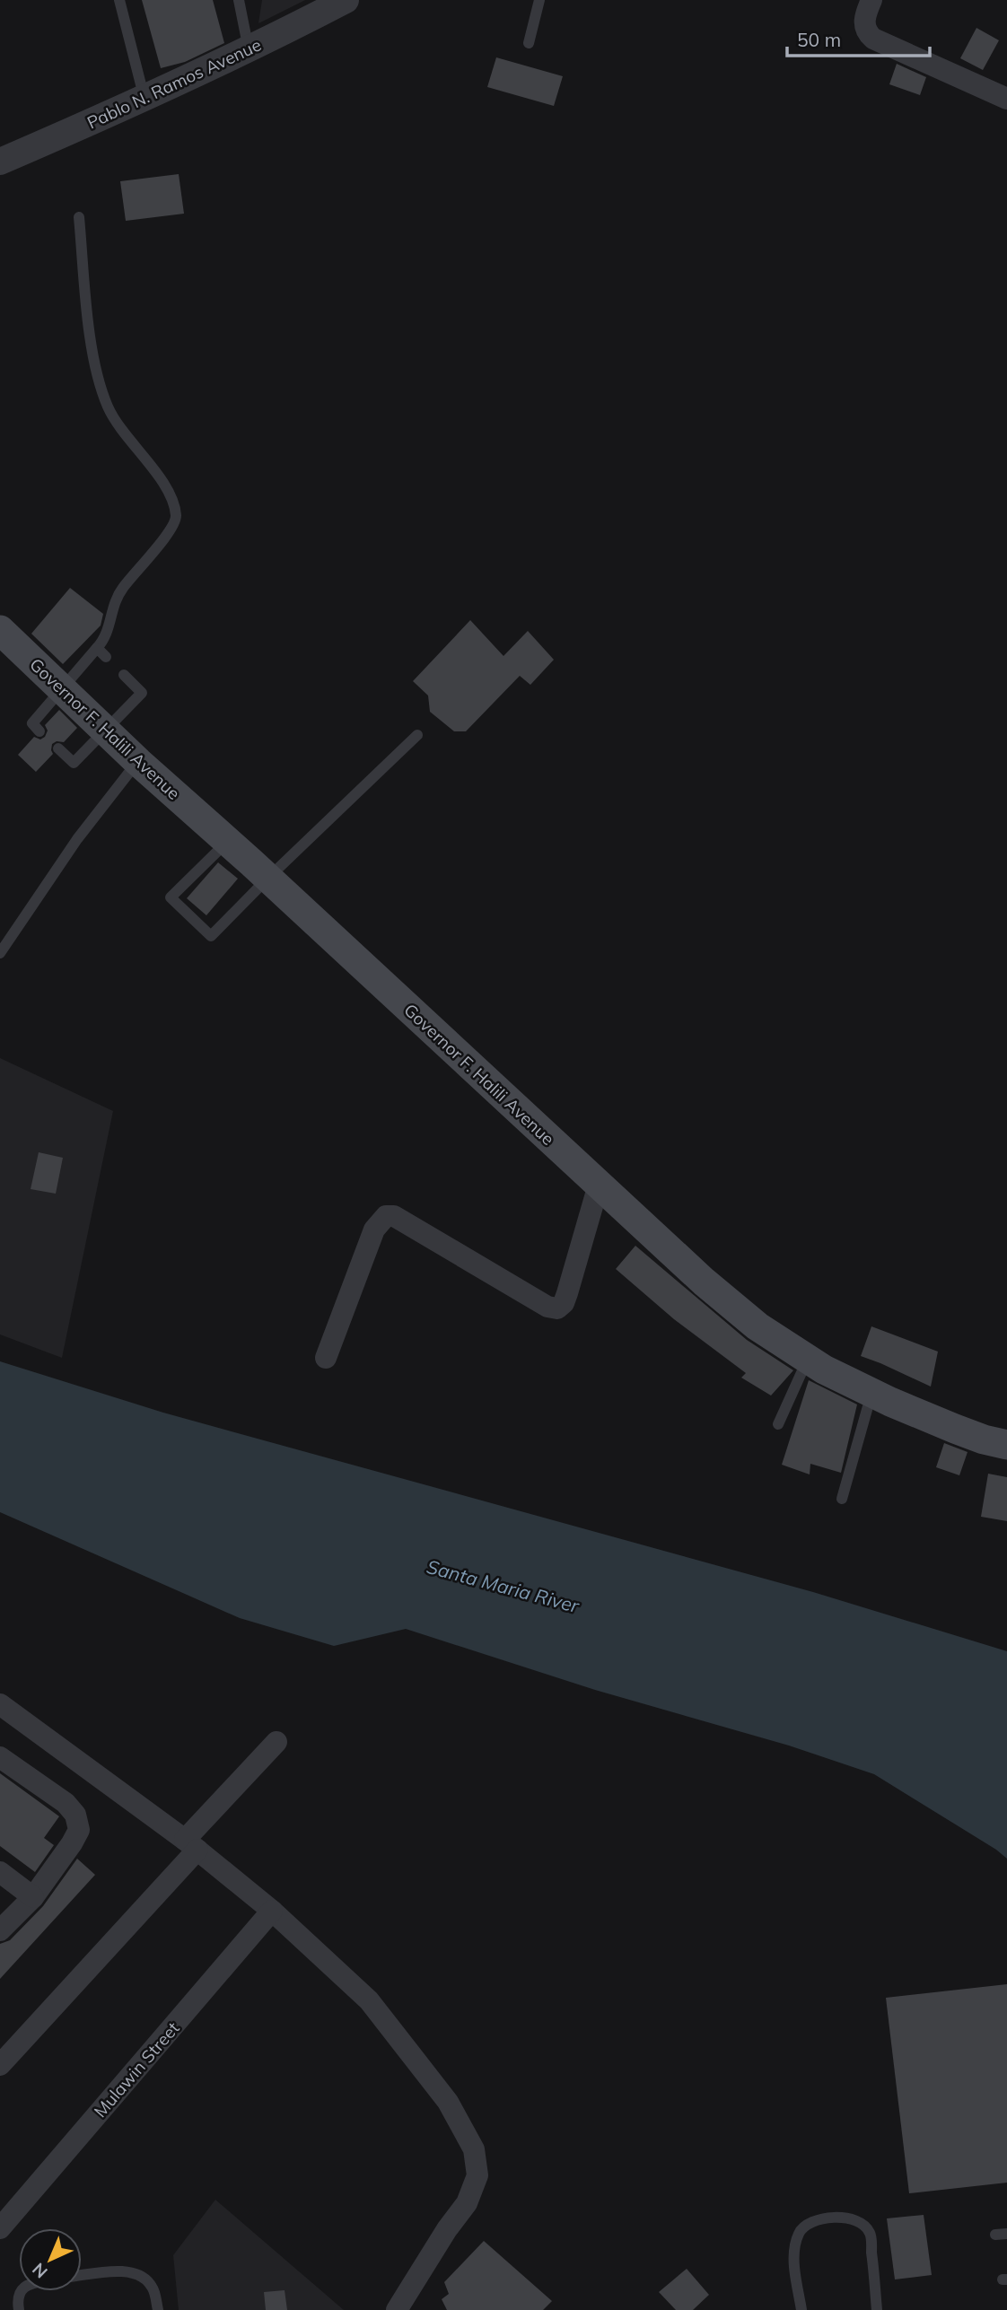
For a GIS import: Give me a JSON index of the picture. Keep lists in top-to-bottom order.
{
  "streets": {
    "main road": ["Governor F. Halili Avenue"],
    "street": ["Pablo N. Ramos Avenue", "Mulawin Street"]
  },
  "water": ["Santa Maria River"],
  "scale_bar": "50 m",
  "north": "bottom left"
}
